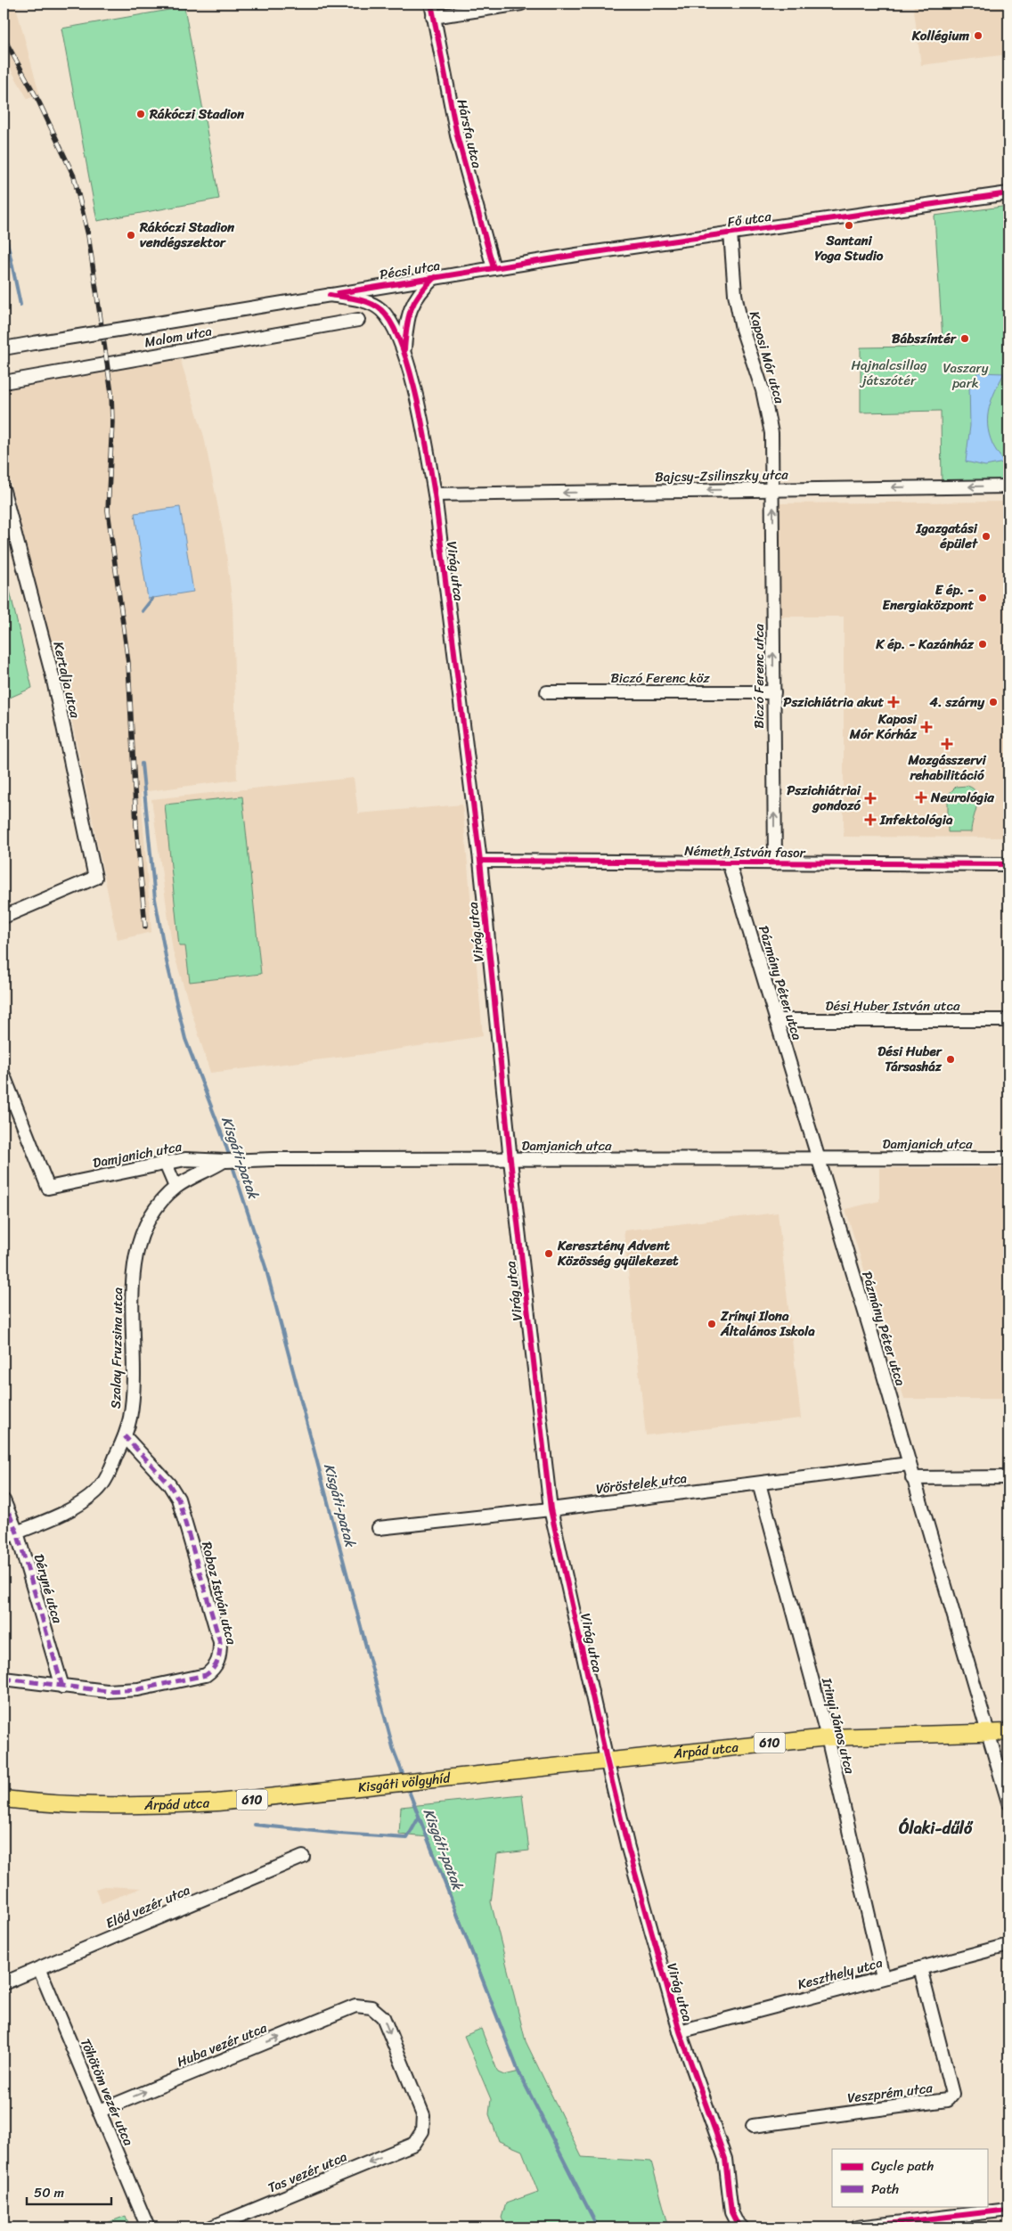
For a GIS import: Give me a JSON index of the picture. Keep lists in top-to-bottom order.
{
  "streets": {
    "main road": ["610", "Árpád utca", "Kisgáti völgyhíd"],
    "street": [
      "Hársfa utca",
      "Fő utca",
      "Pécsi utca",
      "Malom utca",
      "Kaposi Mór utca",
      "Bajcsy-Zsilinszky utca",
      "Virág utca",
      "Biczó Ferenc utca",
      "Biczó Ferenc köz",
      "Kertalja utca",
      "Németh István fasor",
      "Pázmány Péter utca",
      "Dési Huber István utca",
      "Damjanich utca",
      "Szalay Fruzsina utca",
      "Vöröstelek utca",
      "Déryné utca",
      "Roboz István utca",
      "Irinyi János utca",
      "Előd vezér utca",
      "Keszthely utca",
      "Huba vezér utca",
      "Töhötöm vezér utca",
      "Veszprém utca",
      "Tas vezér utca"
    ]
  },
  "crossings": [
    ["Hársfa utca", "Fő utca"],
    ["Hársfa utca", "Pécsi utca"],
    ["Fő utca", "Pécsi utca"],
    ["Fő utca", "Kaposi Mór utca"],
    ["Pécsi utca", "Virág utca"],
    ["Kaposi Mór utca", "Bajcsy-Zsilinszky utca"],
    ["Kaposi Mór utca", "Biczó Ferenc utca"],
    ["Bajcsy-Zsilinszky utca", "Virág utca"],
    ["Bajcsy-Zsilinszky utca", "Biczó Ferenc utca"],
    ["Virág utca", "Németh István fasor"],
    ["Virág utca", "Damjanich utca"],
    ["Virág utca", "Vöröstelek utca"],
    ["Virág utca", "Árpád utca"],
    ["Virág utca", "Keszthely utca"],
    ["Biczó Ferenc utca", "Biczó Ferenc köz"],
    ["Biczó Ferenc utca", "Németh István fasor"],
    ["Németh István fasor", "Pázmány Péter utca"],
    ["Pázmány Péter utca", "Dési Huber István utca"],
    ["Pázmány Péter utca", "Damjanich utca"],
    ["Pázmány Péter utca", "Vöröstelek utca"],
    ["Pázmány Péter utca", "Árpád utca"],
    ["Damjanich utca", "Szalay Fruzsina utca"],
    ["Szalay Fruzsina utca", "Déryné utca"],
    ["Szalay Fruzsina utca", "Roboz István utca"],
    ["Vöröstelek utca", "Irinyi János utca"],
    ["Déryné utca", "Roboz István utca"],
    ["Irinyi János utca", "Árpád utca"],
    ["Irinyi János utca", "Keszthely utca"],
    ["Árpád utca", "Kisgáti völgyhíd"],
    ["Előd vezér utca", "Töhötöm vezér utca"],
    ["Keszthely utca", "Veszprém utca"],
    ["Huba vezér utca", "Töhötöm vezér utca"],
    ["Huba vezér utca", "Tas vezér utca"]
  ],
  "one_way": ["Bajcsy-Zsilinszky utca", "Biczó Ferenc utca", "Tas vezér utca"],
  "districts": ["Ólaki-dűlő"],
  "water": ["Kisgáti-patak"],
  "parks": ["Hajnalcsillag játszótér", "Vaszary park"],
  "places": {
    "other": [
      "Kollégium",
      "Rákóczi Stadion",
      "Santani Yoga Studio",
      "Rákóczi Stadion vendégszektor",
      "Bábszíntér",
      "Igazgatási épület",
      "E ép. - Energiaközpont",
      "K ép. - Kazánház",
      "4. szárny",
      "Dési Huber Társasház",
      "Keresztény Advent Közösség gyülekezet",
      "Zrínyi Ilona Általános Iskola"
    ],
    "health": [
      "Pszichiátria akut",
      "Kaposi Mór Kórház",
      "Mozgásszervi rehabilitáció",
      "Neurológia",
      "Pszichiátriai gondozó",
      "Infektológia"
    ]
  },
  "legend": ["Cycle path", "Path"],
  "scale_bar": "50 m"
}
